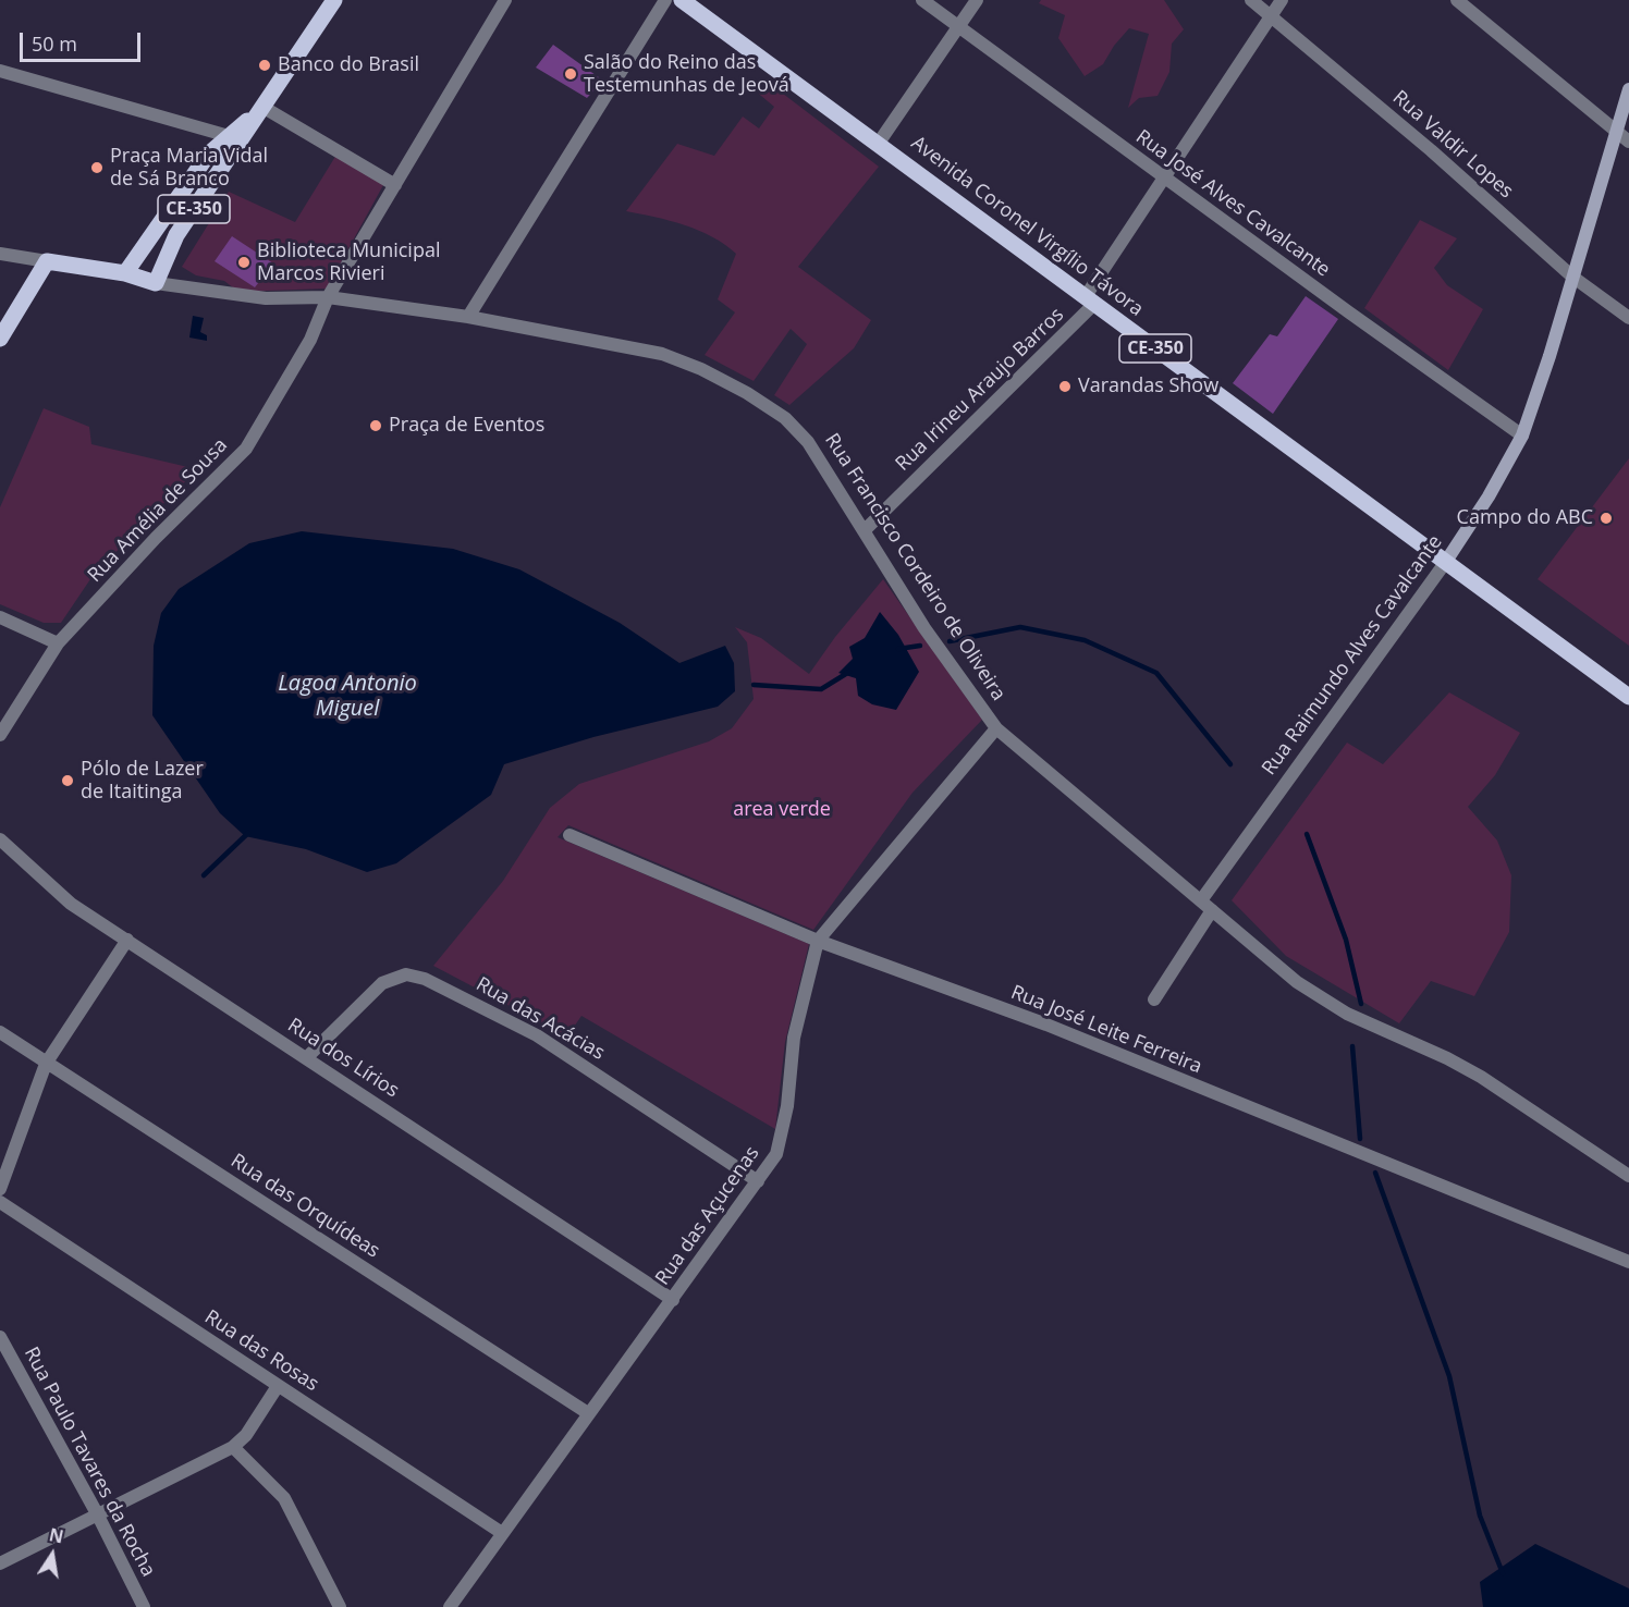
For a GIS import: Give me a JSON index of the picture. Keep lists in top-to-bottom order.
{
  "streets": {
    "main road": ["CE-350", "Avenida Coronel Virgílio Távora", "Rua Francisco Cordeiro de Oliveira"],
    "street": [
      "Rua Valdir Lopes",
      "Rua José Alves Cavalcante",
      "Rua Irineu Araujo Barros",
      "Rua Amélia de Sousa",
      "Rua Raimundo Alves Cavalcante",
      "Rua das Acácias",
      "Rua José Leite Ferreira",
      "Rua dos Lírios",
      "Rua das Orquídeas",
      "Rua das Açucenas",
      "Rua das Rosas",
      "Rua Paulo Tavares da Rocha"
    ]
  },
  "crossings": [
    ["Rua Valdir Lopes", "Rua Irineu Araujo Barros"],
    ["Rua Valdir Lopes", "Rua Raimundo Alves Cavalcante"],
    ["Rua José Alves Cavalcante", "Rua Irineu Araujo Barros"],
    ["Rua José Alves Cavalcante", "Rua Raimundo Alves Cavalcante"],
    ["CE-350", "Rua Francisco Cordeiro de Oliveira"],
    ["Avenida Coronel Virgílio Távora", "Rua Irineu Araujo Barros"],
    ["Avenida Coronel Virgílio Távora", "Rua Raimundo Alves Cavalcante"],
    ["Rua Irineu Araujo Barros", "Rua Francisco Cordeiro de Oliveira"],
    ["Rua Amélia de Sousa", "Rua Francisco Cordeiro de Oliveira"],
    ["Rua Francisco Cordeiro de Oliveira", "Rua Raimundo Alves Cavalcante"],
    ["Rua Francisco Cordeiro de Oliveira", "Rua das Açucenas"],
    ["Rua das Acácias", "Rua dos Lírios"],
    ["Rua das Acácias", "Rua das Açucenas"],
    ["Rua José Leite Ferreira", "Rua das Açucenas"],
    ["Rua dos Lírios", "Rua das Açucenas"],
    ["Rua das Orquídeas", "Rua das Açucenas"],
    ["Rua das Açucenas", "Rua das Rosas"]
  ],
  "water": ["Lagoa Antonio Miguel"],
  "parks": ["area verde"],
  "places": [
    "Banco do Brasil",
    "Salão do Reino das Testemunhas de Jeová",
    "Praça Maria Vidal de Sá Branco",
    "Biblioteca Municipal Marcos Rivieri",
    "Varandas Show",
    "Praça de Eventos",
    "Campo do ABC",
    "Pólo de Lazer de Itaitinga"
  ],
  "scale_bar": "50 m",
  "north": "top"
}
